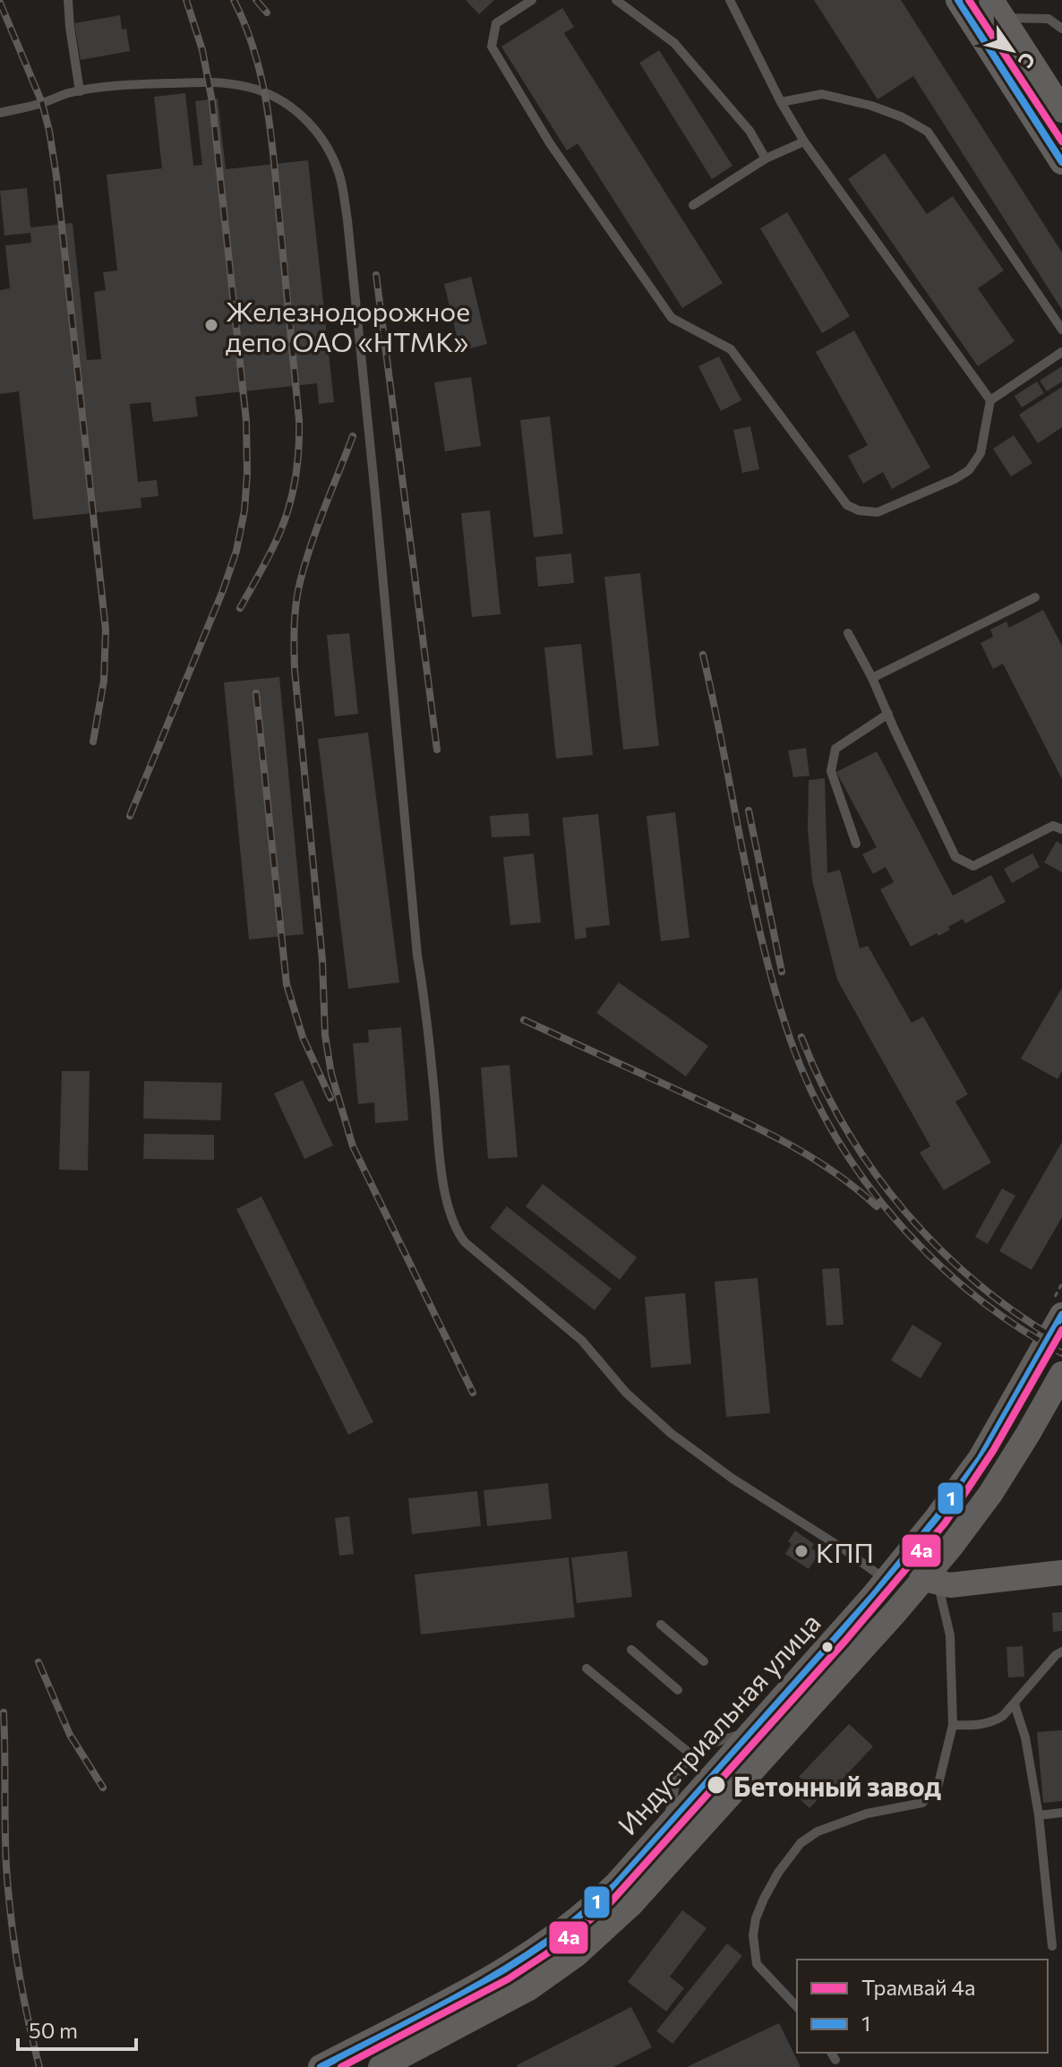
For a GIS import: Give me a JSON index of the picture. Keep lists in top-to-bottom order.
{
  "streets": {
    "main road": ["Индустриальная улица"]
  },
  "places": ["Железнодорожное депо ОАО «НТМК»", "КПП", "Бетонный завод"],
  "lines": ["tram line 4а", "transit line 1"],
  "legend": ["Трамвай 4а", "1"],
  "scale_bar": "50 m",
  "north": "bottom right"
}
